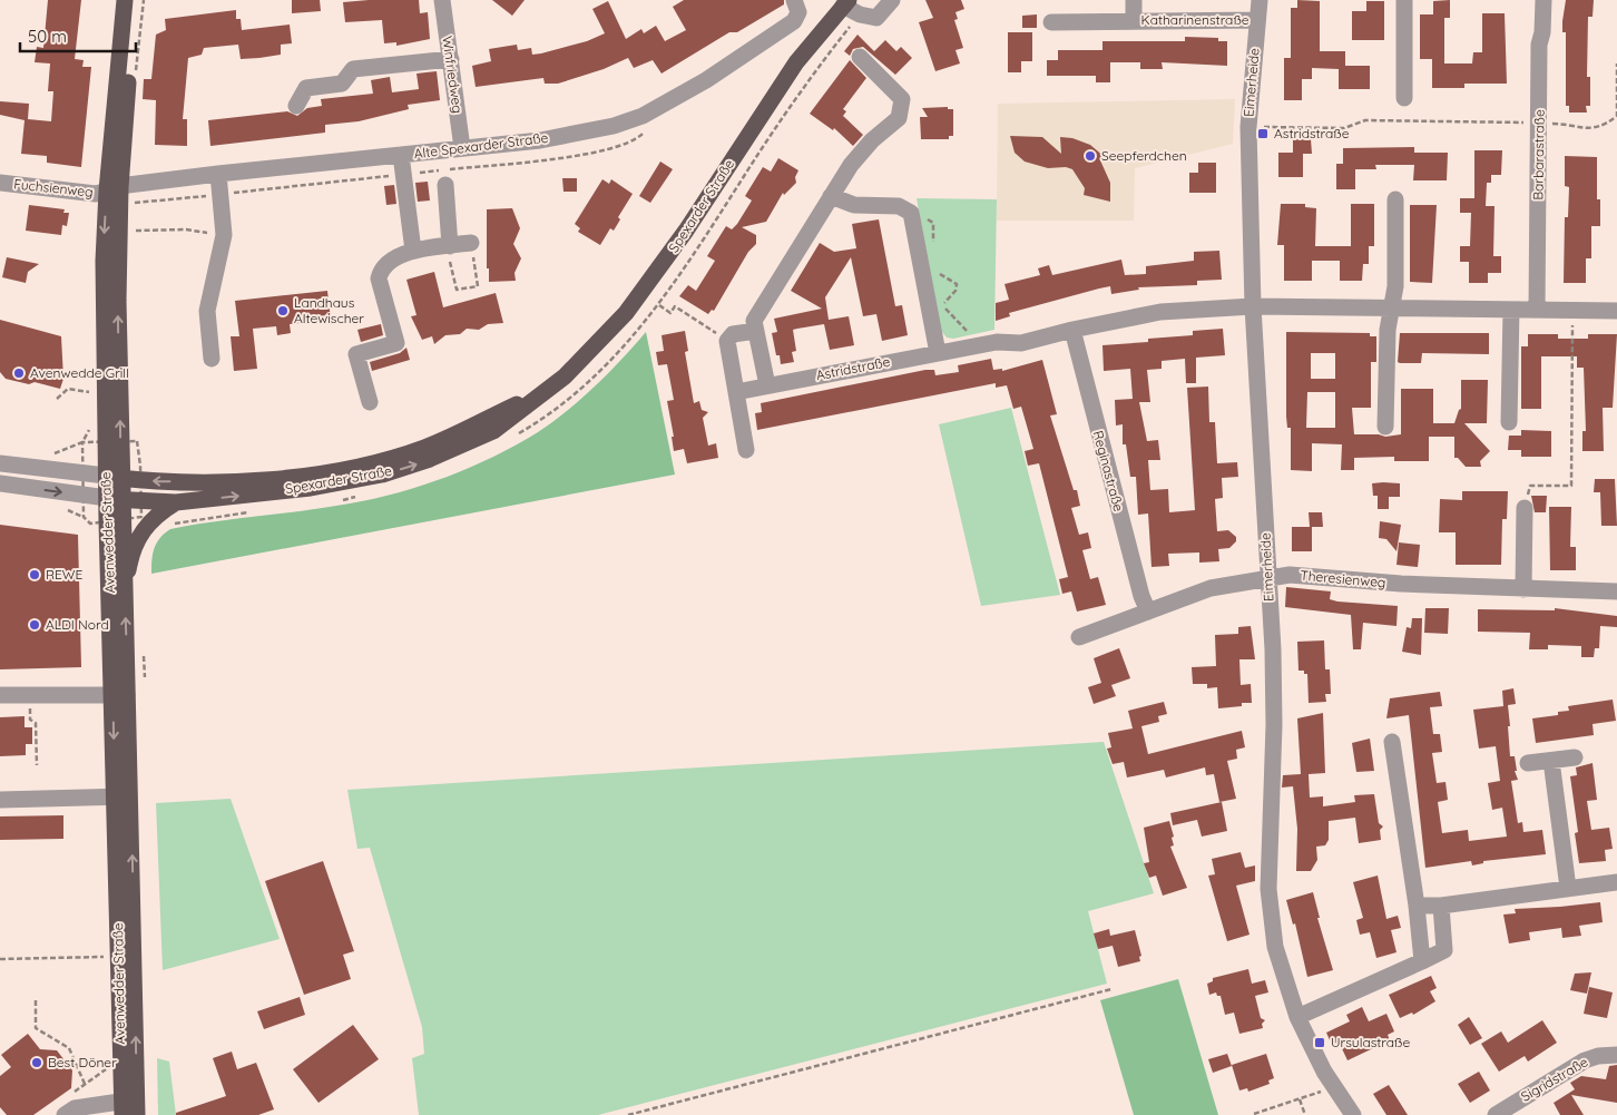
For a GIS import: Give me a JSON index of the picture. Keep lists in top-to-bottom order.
{
  "streets": {
    "main road": ["Spexarder Straße", "Avenwedder Straße"],
    "street": [
      "Katharinenstraße",
      "Winfriedweg",
      "Eimerheide",
      "Alte Spexarder Straße",
      "Barbarastraße",
      "Fuchsienweg",
      "Astridstraße",
      "Reginastraße",
      "Theresienweg",
      "Sigridstraße"
    ]
  },
  "crossings": [
    ["Katharinenstraße", "Eimerheide"],
    ["Winfriedweg", "Alte Spexarder Straße"],
    ["Eimerheide", "Astridstraße"],
    ["Eimerheide", "Theresienweg"],
    ["Alte Spexarder Straße", "Fuchsienweg"],
    ["Alte Spexarder Straße", "Avenwedder Straße"],
    ["Barbarastraße", "Astridstraße"],
    ["Fuchsienweg", "Avenwedder Straße"],
    ["Spexarder Straße", "Avenwedder Straße"],
    ["Astridstraße", "Reginastraße"],
    ["Reginastraße", "Theresienweg"]
  ],
  "places": {
    "transit": ["Astridstraße", "Ursulastraße"],
    "other": [
      "Seepferdchen",
      "Landhaus Altewischer",
      "Avenwedde Grill",
      "REWE",
      "ALDI Nord",
      "Best Döner"
    ]
  },
  "scale_bar": "50 m"
}
